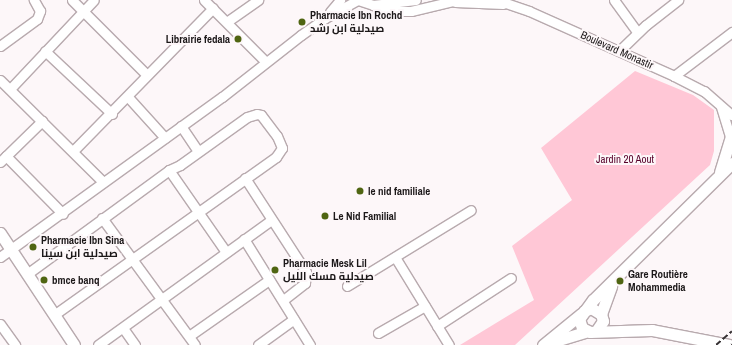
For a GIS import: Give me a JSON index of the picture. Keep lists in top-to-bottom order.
{
  "streets": {
    "street": ["Boulevard Monastir"]
  },
  "parks": ["Jardin 20 Aout"],
  "places": [
    "Pharmacie Ibn Rochd صيدلية ابن رشد",
    "Librairie fedala",
    "le nid familiale",
    "Le Nid Familial",
    "Pharmacie Ibn Sina صيدلية ابن سينا",
    "Pharmacie Mesk Lil صيدلية مسك الليل",
    "bmce banq",
    "Gare Routière Mohammedia"
  ]
}
